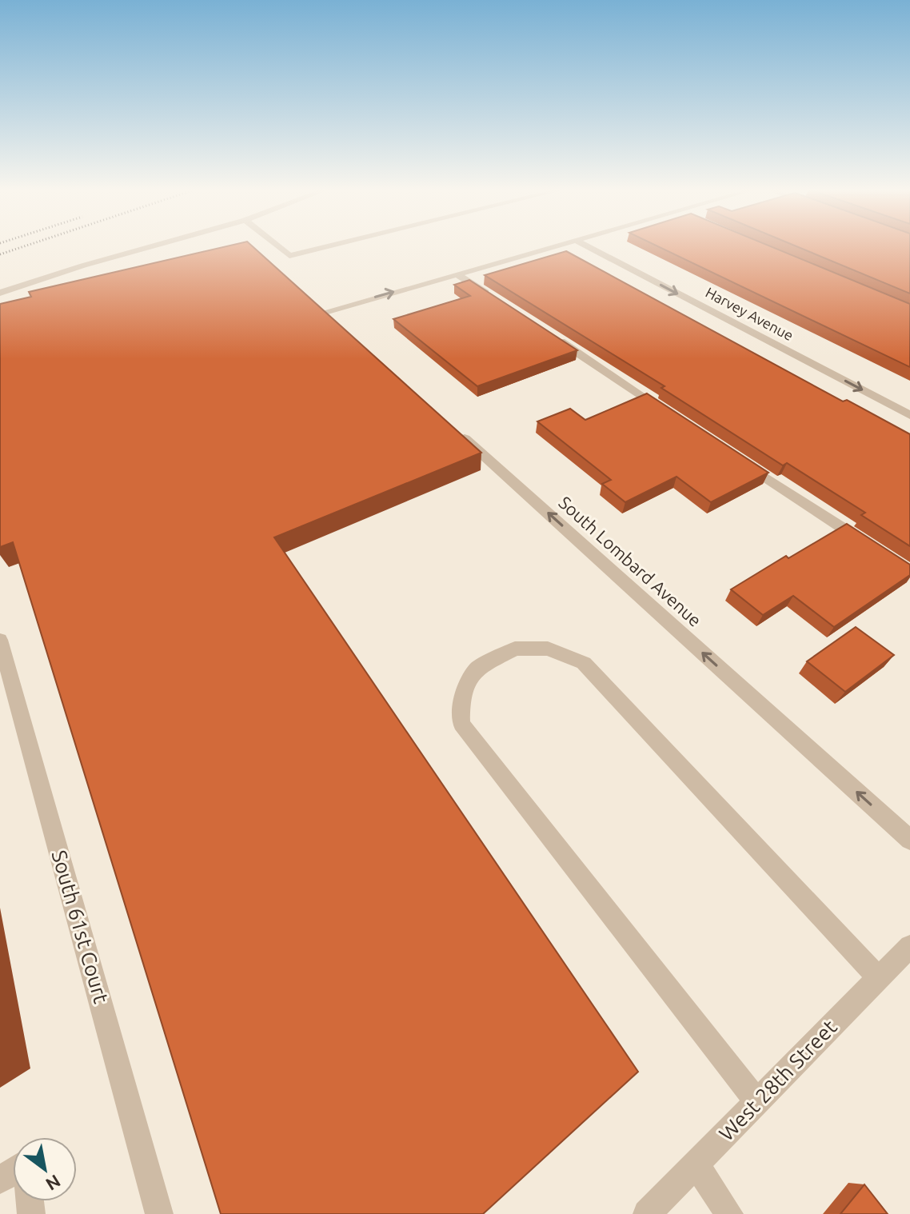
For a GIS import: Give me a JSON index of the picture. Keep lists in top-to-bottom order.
{
  "streets": {
    "street": [
      "Harvey Avenue",
      "South Lombard Avenue",
      "South 61st Court",
      "West 28th Street"
    ]
  },
  "one_way": ["South Lombard Avenue"],
  "north": "bottom right"
}
